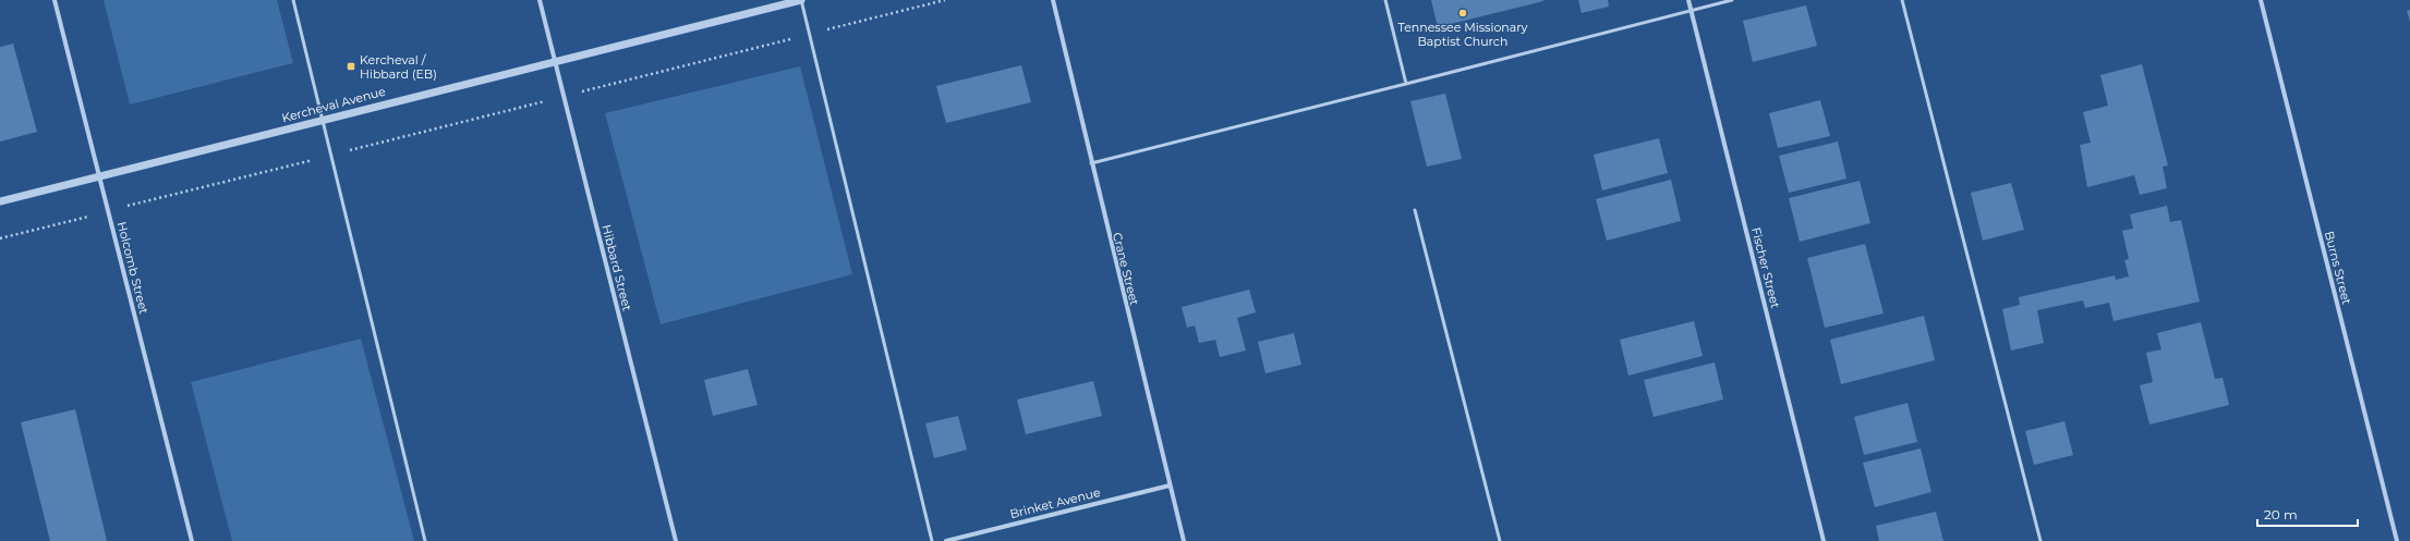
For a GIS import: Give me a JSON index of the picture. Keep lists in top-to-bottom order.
{
  "streets": {
    "street": [
      "Kercheval Avenue",
      "Holcomb Street",
      "Hibbard Street",
      "Fischer Street",
      "Burns Street",
      "Crane Street",
      "Brinket Avenue"
    ]
  },
  "crossings": [
    ["Kercheval Avenue", "Holcomb Street"],
    ["Kercheval Avenue", "Hibbard Street"],
    ["Crane Street", "Brinket Avenue"]
  ],
  "places": {
    "other": ["Tennessee Missionary Baptist Church"],
    "transit": ["Kercheval / Hibbard (EB)"]
  },
  "scale_bar": "20 m"
}
